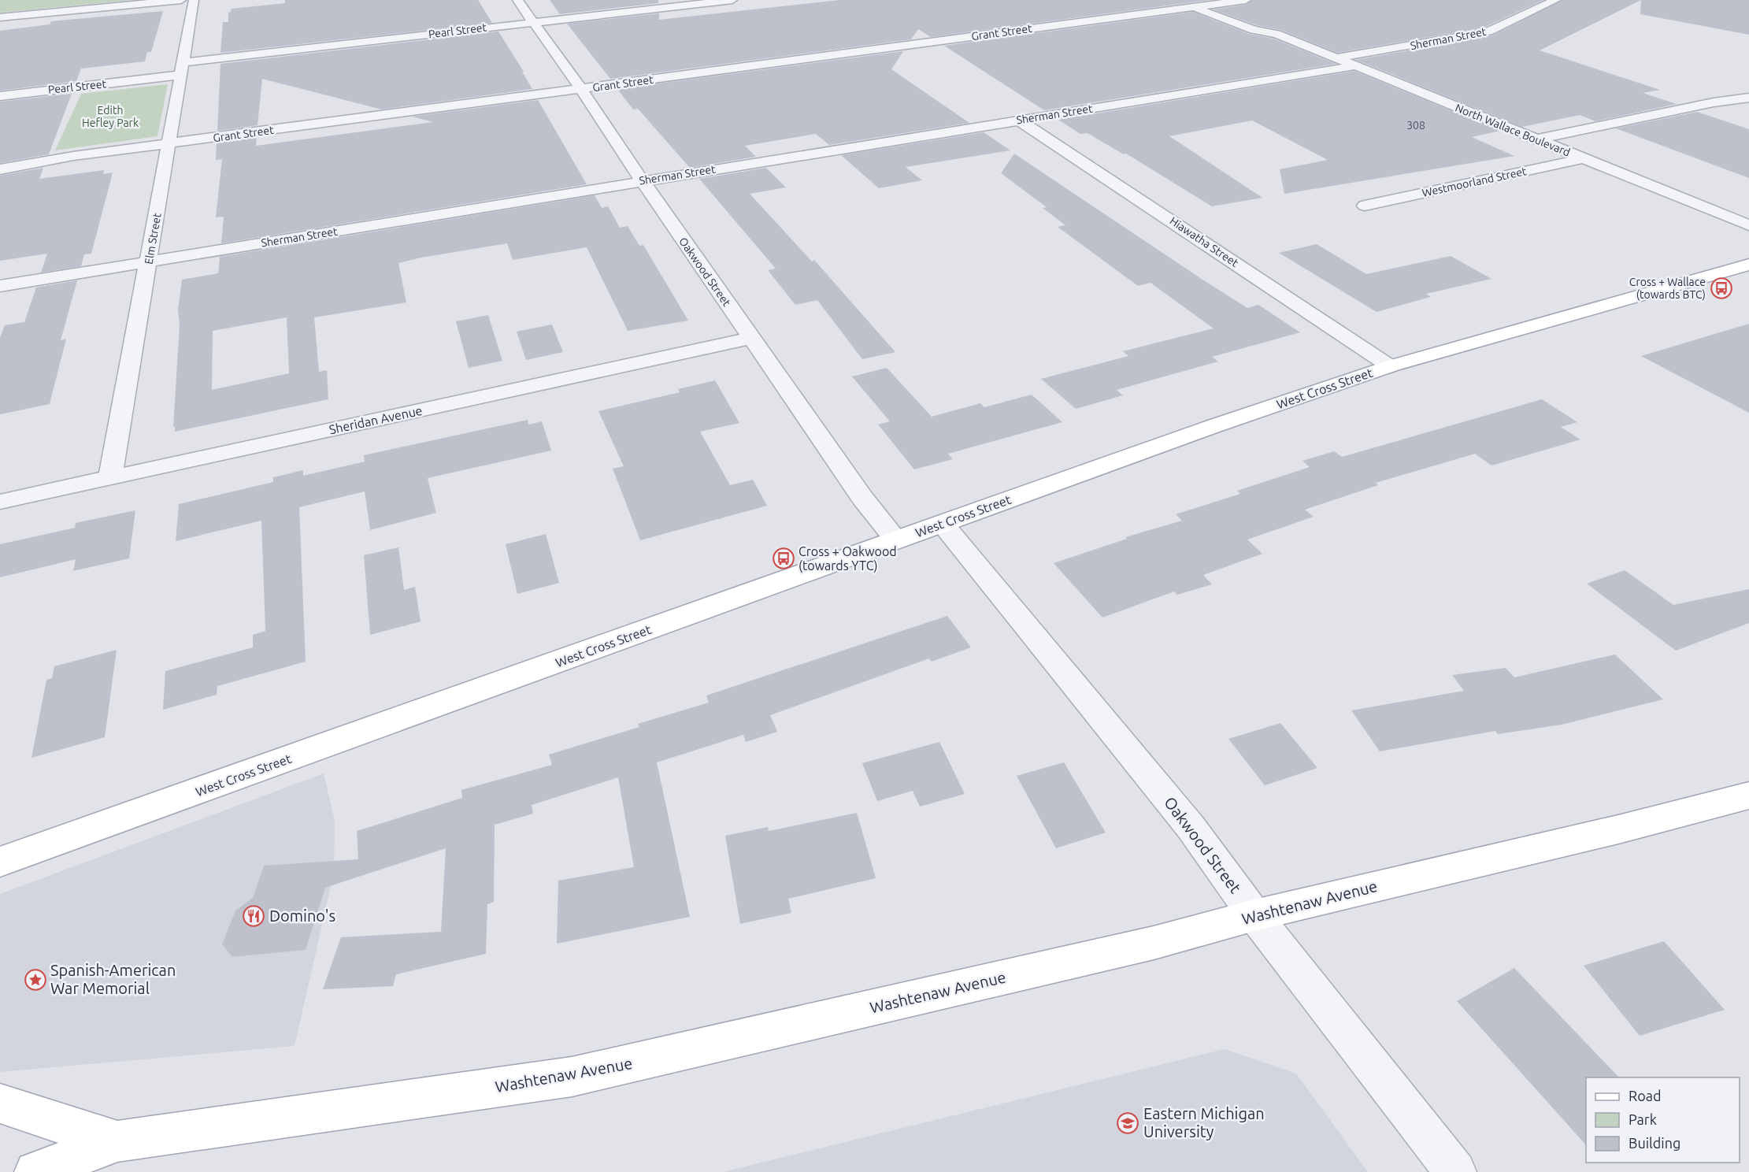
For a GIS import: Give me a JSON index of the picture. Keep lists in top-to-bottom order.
{
  "streets": {
    "main road": ["West Cross Street", "Washtenaw Avenue"],
    "street": [
      "Pearl Street",
      "Grant Street",
      "Sherman Street",
      "North Wallace Boulevard",
      "Westmoorland Street",
      "Elm Street",
      "Hiawatha Street",
      "Oakwood Street",
      "Sheridan Avenue"
    ]
  },
  "crossings": [
    ["Pearl Street", "Elm Street"],
    ["Pearl Street", "Oakwood Street"],
    ["Grant Street", "North Wallace Boulevard"],
    ["Grant Street", "Elm Street"],
    ["Grant Street", "Oakwood Street"],
    ["Sherman Street", "North Wallace Boulevard"],
    ["Sherman Street", "Elm Street"],
    ["Sherman Street", "Hiawatha Street"],
    ["Sherman Street", "Oakwood Street"],
    ["North Wallace Boulevard", "Westmoorland Street"],
    ["Elm Street", "Sheridan Avenue"],
    ["Hiawatha Street", "West Cross Street"],
    ["Oakwood Street", "West Cross Street"],
    ["Oakwood Street", "Sheridan Avenue"],
    ["Oakwood Street", "Washtenaw Avenue"]
  ],
  "parks": ["Edith Hefley Park"],
  "places": {
    "bus stop": ["Cross + Wallace (towards BTC)", "Cross + Oakwood (towards YTC)"],
    "restaurant": ["Domino's"],
    "place": ["Spanish-American War Memorial"],
    "school or university": ["Eastern Michigan University"]
  },
  "house_numbers": ["308"],
  "legend": ["Road", "Park", "Building"]
}
